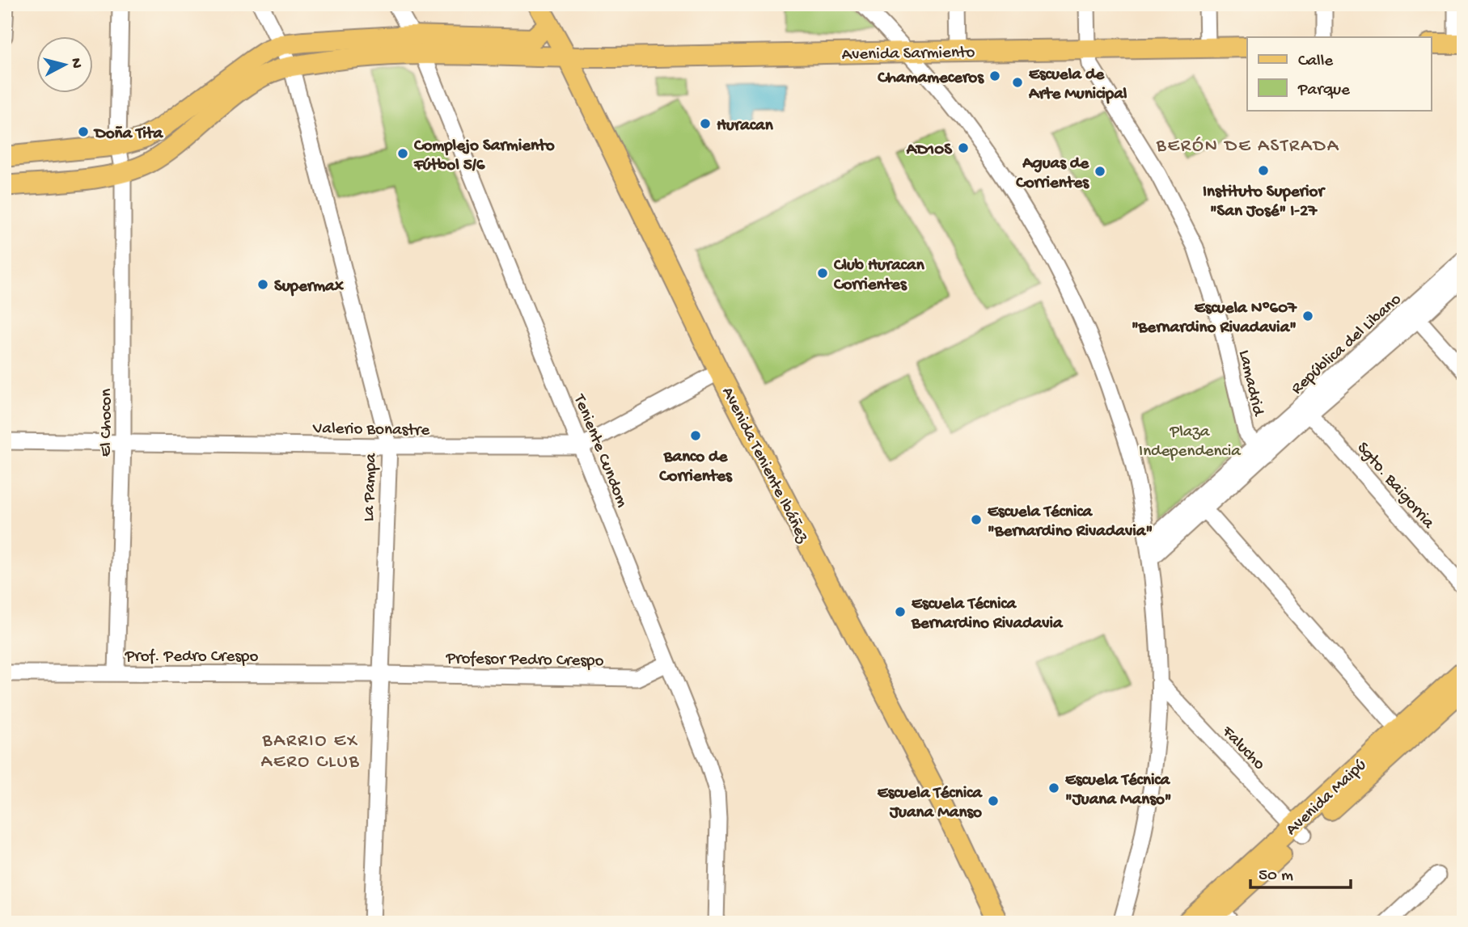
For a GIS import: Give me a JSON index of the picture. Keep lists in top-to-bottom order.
{
  "streets": {
    "main road": ["Avenida Sarmiento", "Avenida Teniente Ibáñez", "Avenida Maipú"],
    "street": [
      "República del Libano",
      "Lamadrid",
      "El Chocon",
      "Valerio Bonastre",
      "Teniente Cundom",
      "Sgto. Baigorria",
      "La Pampa",
      "Prof. Pedro Crespo",
      "Profesor Pedro Crespo",
      "Falucho"
    ]
  },
  "crossings": [
    ["Avenida Sarmiento", "Lamadrid"],
    ["Avenida Sarmiento", "El Chocon"],
    ["Avenida Sarmiento", "Teniente Cundom"],
    ["Avenida Sarmiento", "Avenida Teniente Ibáñez"],
    ["Avenida Sarmiento", "La Pampa"],
    ["República del Libano", "Lamadrid"],
    ["República del Libano", "Sgto. Baigorria"],
    ["El Chocon", "Valerio Bonastre"],
    ["El Chocon", "Prof. Pedro Crespo"],
    ["Valerio Bonastre", "Teniente Cundom"],
    ["Valerio Bonastre", "Avenida Teniente Ibáñez"],
    ["Valerio Bonastre", "La Pampa"],
    ["Teniente Cundom", "Profesor Pedro Crespo"],
    ["La Pampa", "Prof. Pedro Crespo"],
    ["La Pampa", "Profesor Pedro Crespo"],
    ["Prof. Pedro Crespo", "Profesor Pedro Crespo"],
    ["Falucho", "Avenida Maipú"]
  ],
  "districts": ["BERÓN DE ASTRADA", "BARRIO EX AERO CLUB"],
  "parks": ["Plaza Independencia"],
  "places": [
    "Chamameceros",
    "Escuela de Arte Municipal",
    "Huracan",
    "Doña Tita",
    "AD10S",
    "Complejo Sarmiento Fútbol 5/6",
    "Instituto Superior \"San José\" I-27",
    "Aguas de Corrientes",
    "Club Huracan Corrientes",
    "Supermax",
    "Escuela Nº607 \"Bernardino Rivadavia\"",
    "Banco de Corrientes",
    "Escuela Técnica \"Bernardino Rivadavia\"",
    "Escuela Técnica Bernardino Rivadavia",
    "Escuela Técnica \"Juana Manso\"",
    "Escuela Técnica Juana Manso"
  ],
  "legend": ["Calle", "Parque"],
  "scale_bar": "50 m",
  "north": "right"
}
